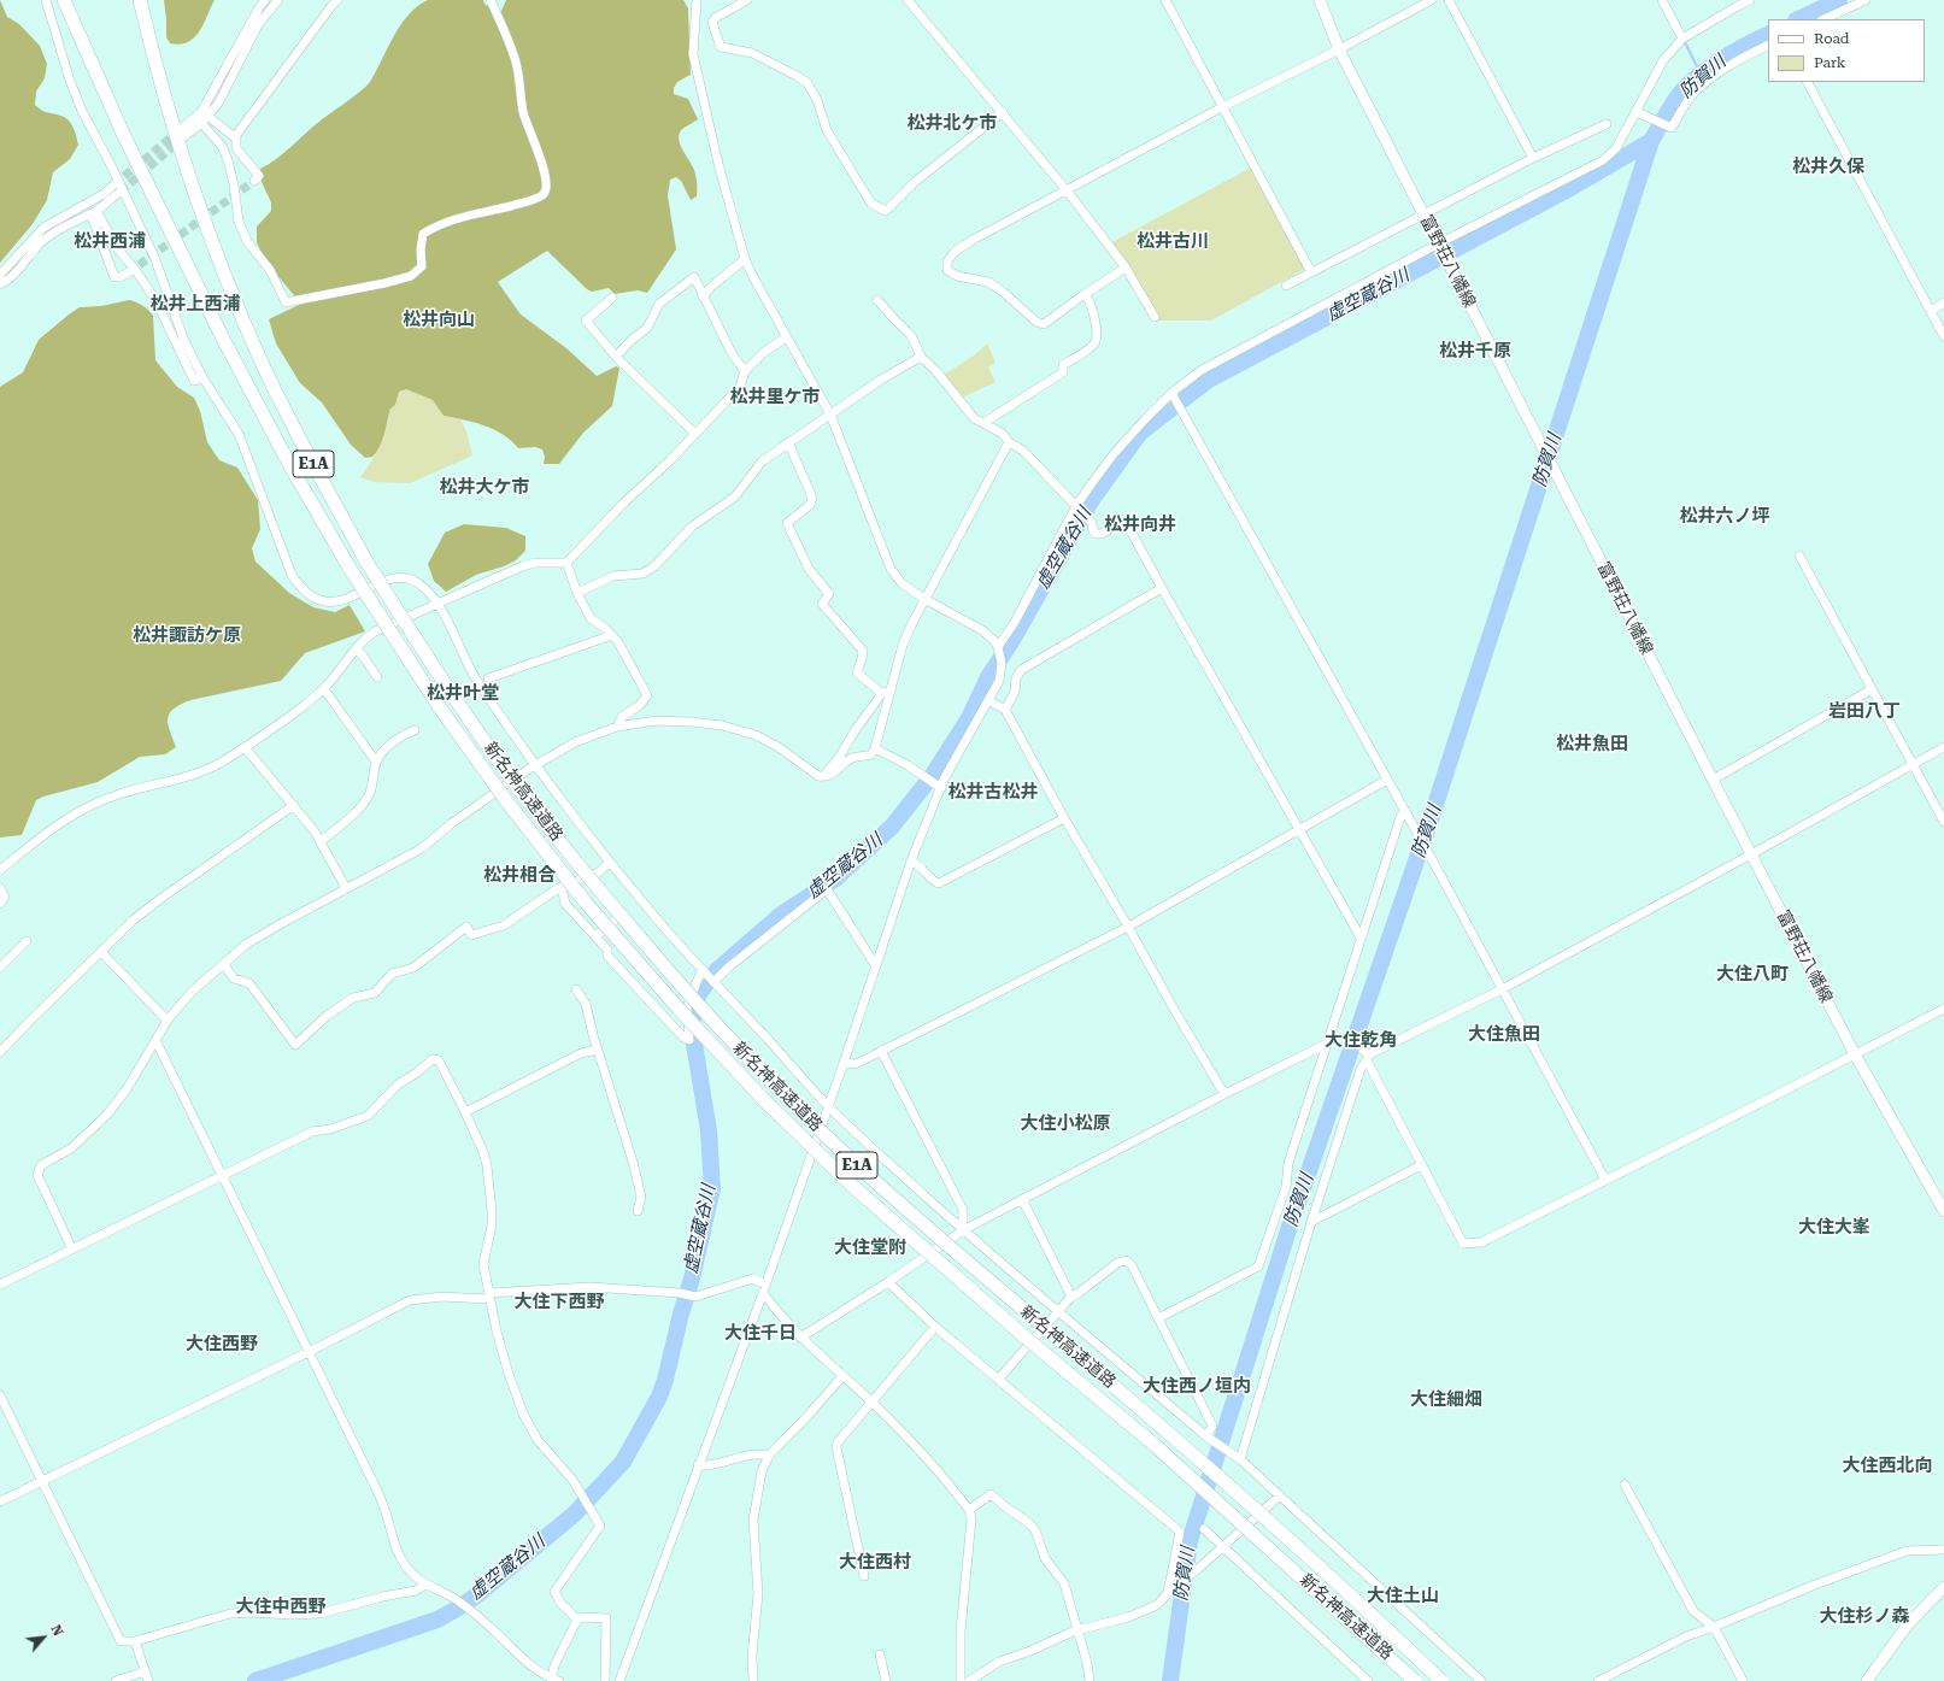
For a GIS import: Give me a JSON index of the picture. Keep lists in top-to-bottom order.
{
  "streets": {
    "highway": ["E1A", "新名神高速道路"],
    "main road": ["富野荘八幡線"]
  },
  "districts": [
    "松井北ケ市",
    "松井久保",
    "松井西浦",
    "松井古川",
    "松井上西浦",
    "松井向山",
    "松井千原",
    "松井里ケ市",
    "松井大ケ市",
    "松井六ノ坪",
    "松井向井",
    "松井諏訪ケ原",
    "松井叶堂",
    "岩田八丁",
    "松井魚田",
    "松井古松井",
    "松井相合",
    "大住八町",
    "大住魚田",
    "大住乾角",
    "大住小松原",
    "大住大峯",
    "大住堂附",
    "大住下西野",
    "大住千日",
    "大住西野",
    "大住西ノ垣内",
    "大住細畑",
    "大住西北向",
    "大住西村",
    "大住土山",
    "大住中西野",
    "大住杉ノ森"
  ],
  "water": ["防賀川", "虚空蔵谷川"],
  "legend": ["Road", "Park"],
  "north": "top right"
}
